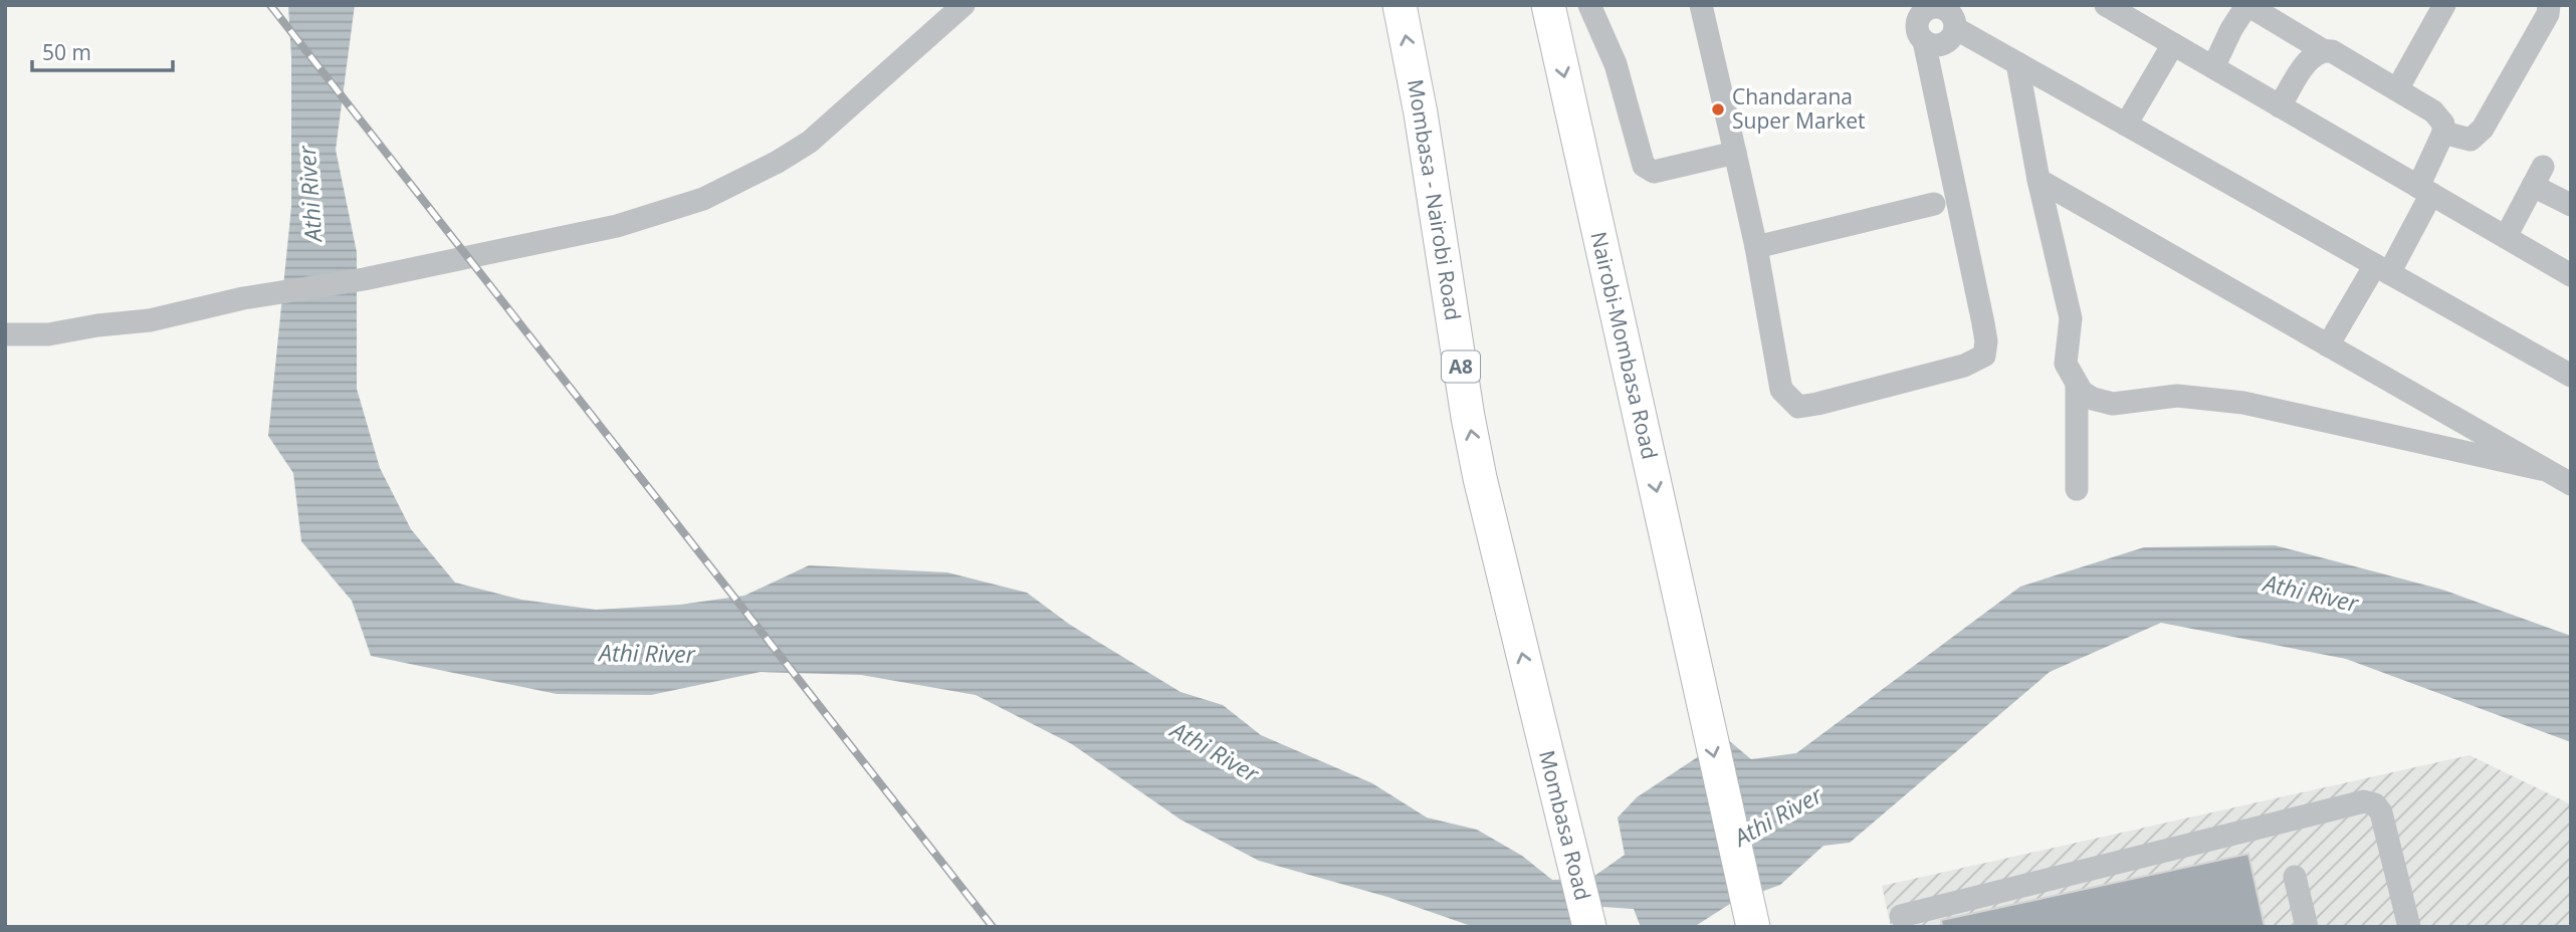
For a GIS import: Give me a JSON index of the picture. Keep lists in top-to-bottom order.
{
  "streets": {
    "highway": [
      "Mombasa - Nairobi Road",
      "Nairobi-Mombasa Road",
      "A8",
      "Mombasa Road"
    ]
  },
  "crossings": [
    ["Mombasa - Nairobi Road", "Mombasa Road"]
  ],
  "one_way": ["Mombasa - Nairobi Road", "Nairobi-Mombasa Road"],
  "water": ["Athi River"],
  "places": ["Chandarana Super Market"],
  "scale_bar": "50 m"
}
